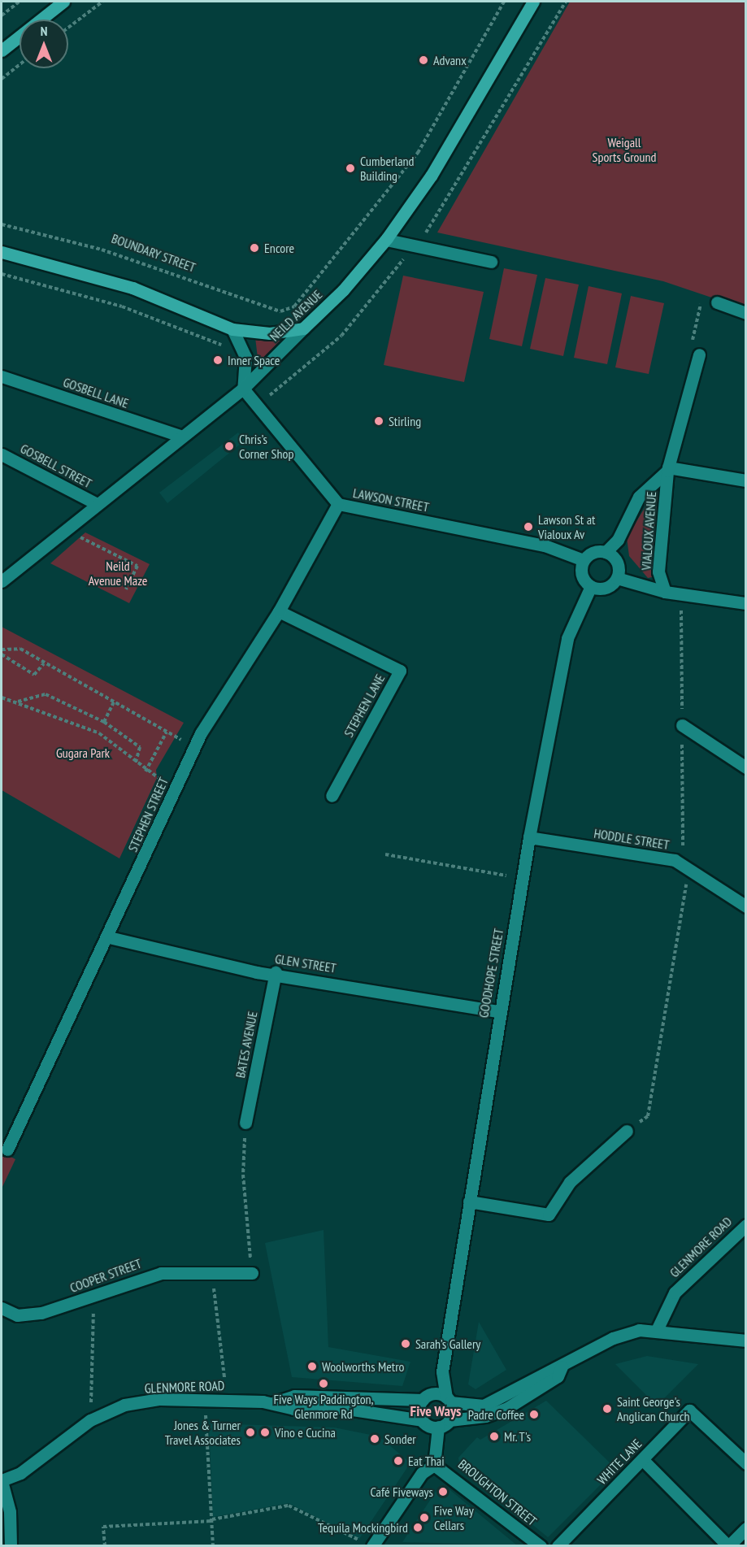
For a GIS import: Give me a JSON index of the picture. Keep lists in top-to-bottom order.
{
  "streets": {
    "main road": ["NEILD AVENUE"],
    "street": [
      "GOSBELL LANE",
      "GOSBELL STREET",
      "LAWSON STREET",
      "VIALOUX AVENUE",
      "STEPHEN LANE",
      "STEPHEN STREET",
      "HODDLE STREET",
      "GLEN STREET",
      "GOODHOPE STREET",
      "BATES AVENUE",
      "GLENMORE ROAD",
      "COOPER STREET",
      "WHITE LANE",
      "BROUGHTON STREET"
    ],
    "path": ["BOUNDARY STREET"]
  },
  "crossings": [
    ["BOUNDARY STREET", "NEILD AVENUE"],
    ["NEILD AVENUE", "GOSBELL LANE"],
    ["NEILD AVENUE", "GOSBELL STREET"],
    ["NEILD AVENUE", "LAWSON STREET"],
    ["LAWSON STREET", "VIALOUX AVENUE"],
    ["LAWSON STREET", "STEPHEN STREET"],
    ["LAWSON STREET", "GOODHOPE STREET"],
    ["VIALOUX AVENUE", "GOODHOPE STREET"],
    ["STEPHEN LANE", "STEPHEN STREET"],
    ["STEPHEN STREET", "GLEN STREET"],
    ["HODDLE STREET", "GOODHOPE STREET"],
    ["GLEN STREET", "GOODHOPE STREET"],
    ["GLEN STREET", "BATES AVENUE"],
    ["GOODHOPE STREET", "GLENMORE ROAD"]
  ],
  "districts": ["Five Ways"],
  "parks": ["Weigall Sports Ground", "Neild Avenue Maze", "Gugara Park"],
  "places": [
    "Advanx",
    "Cumberland Building",
    "Encore",
    "Inner Space",
    "Stirling",
    "Chris’s Corner Shop",
    "Lawson St at Vialoux Av",
    "Sarah’s Gallery",
    "Woolworths Metro",
    "Five Ways Paddington, Glenmore Rd",
    "Saint George's Anglican Church",
    "Padre Coffee",
    "Jones & Turner Travel Associates",
    "Vino e Cucina",
    "Mr. T's",
    "Sonder",
    "Eat Thai",
    "Café Fiveways",
    "Five Way Cellars",
    "Tequila Mockingbird"
  ],
  "north": "top"
}
